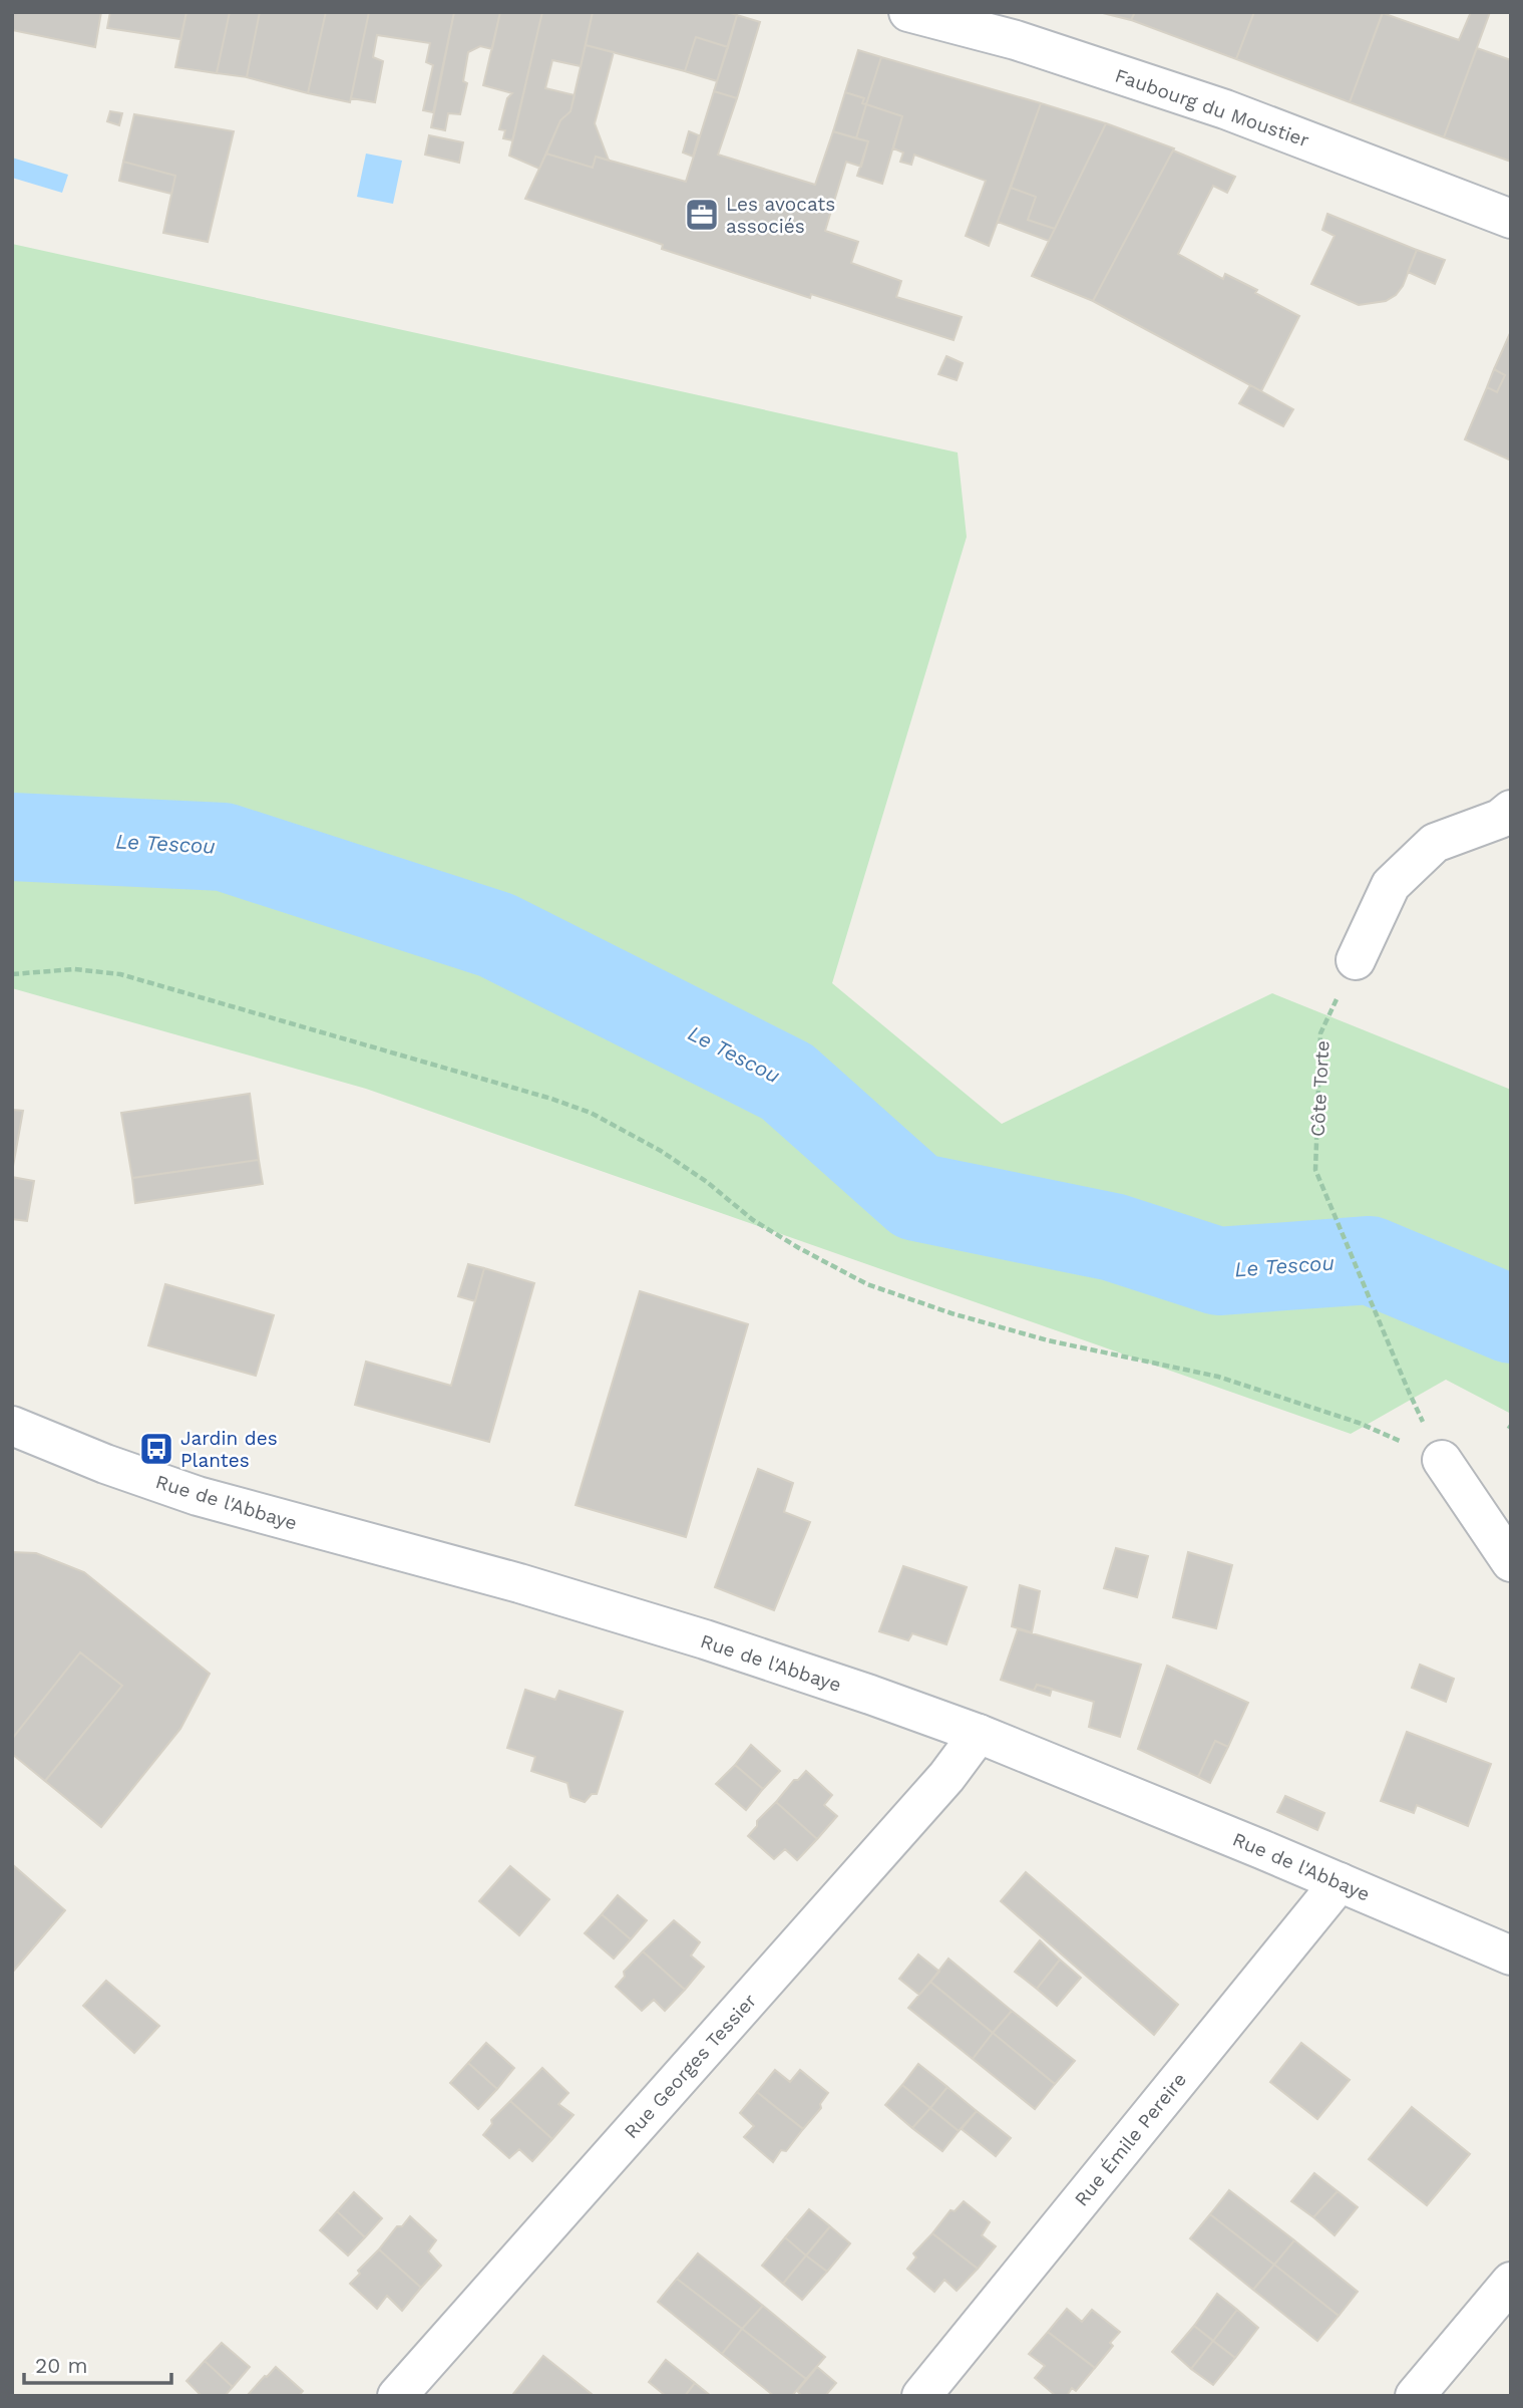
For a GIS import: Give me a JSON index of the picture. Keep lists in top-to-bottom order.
{
  "streets": {
    "main road": [
      "Faubourg du Moustier",
      "Rue de l'Abbaye",
      "Rue Georges Tessier",
      "Rue Émile Pereire"
    ],
    "path": ["Côte Torte"]
  },
  "crossings": [
    ["Rue de l'Abbaye", "Rue Georges Tessier"],
    ["Rue de l'Abbaye", "Rue Émile Pereire"]
  ],
  "water": ["Le Tescou"],
  "places": {
    "office": ["Les avocats associés"],
    "bus stop": ["Jardin des Plantes"]
  },
  "scale_bar": "20 m"
}
